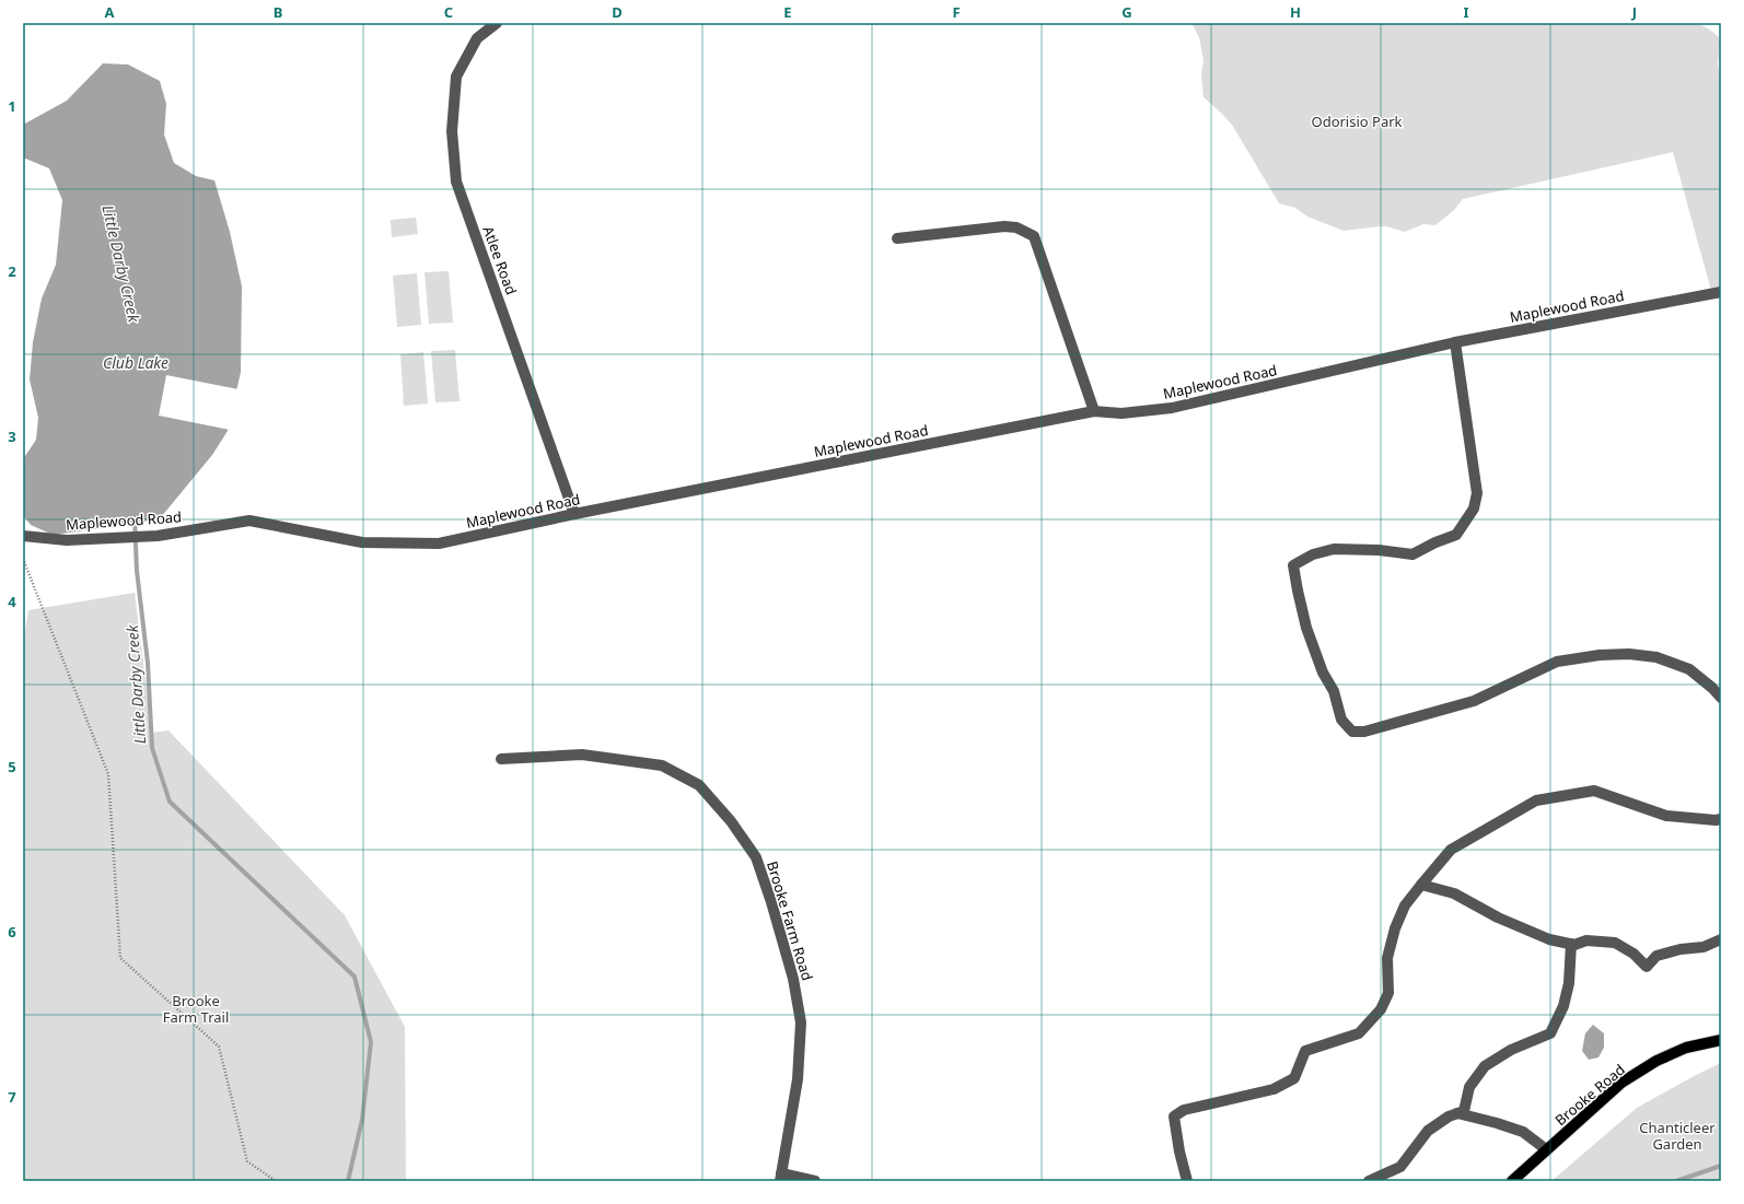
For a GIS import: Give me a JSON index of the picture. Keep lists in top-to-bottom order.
{
  "streets": {
    "main road": ["Brooke Road"],
    "street": ["Atlee Road", "Maplewood Road", "Brooke Farm Road"]
  },
  "crossings": [
    ["Atlee Road", "Maplewood Road"]
  ],
  "water": ["Little Darby Creek", "Club Lake"],
  "parks": ["Odorisio Park", "Brooke Farm Trail", "Chanticleer Garden"],
  "grid": {
    "columns": [
      "A",
      "B",
      "C",
      "D",
      "E",
      "F",
      "G",
      "H",
      "I",
      "J"
    ],
    "rows": [
      "1",
      "2",
      "3",
      "4",
      "5",
      "6",
      "7"
    ]
  }
}
